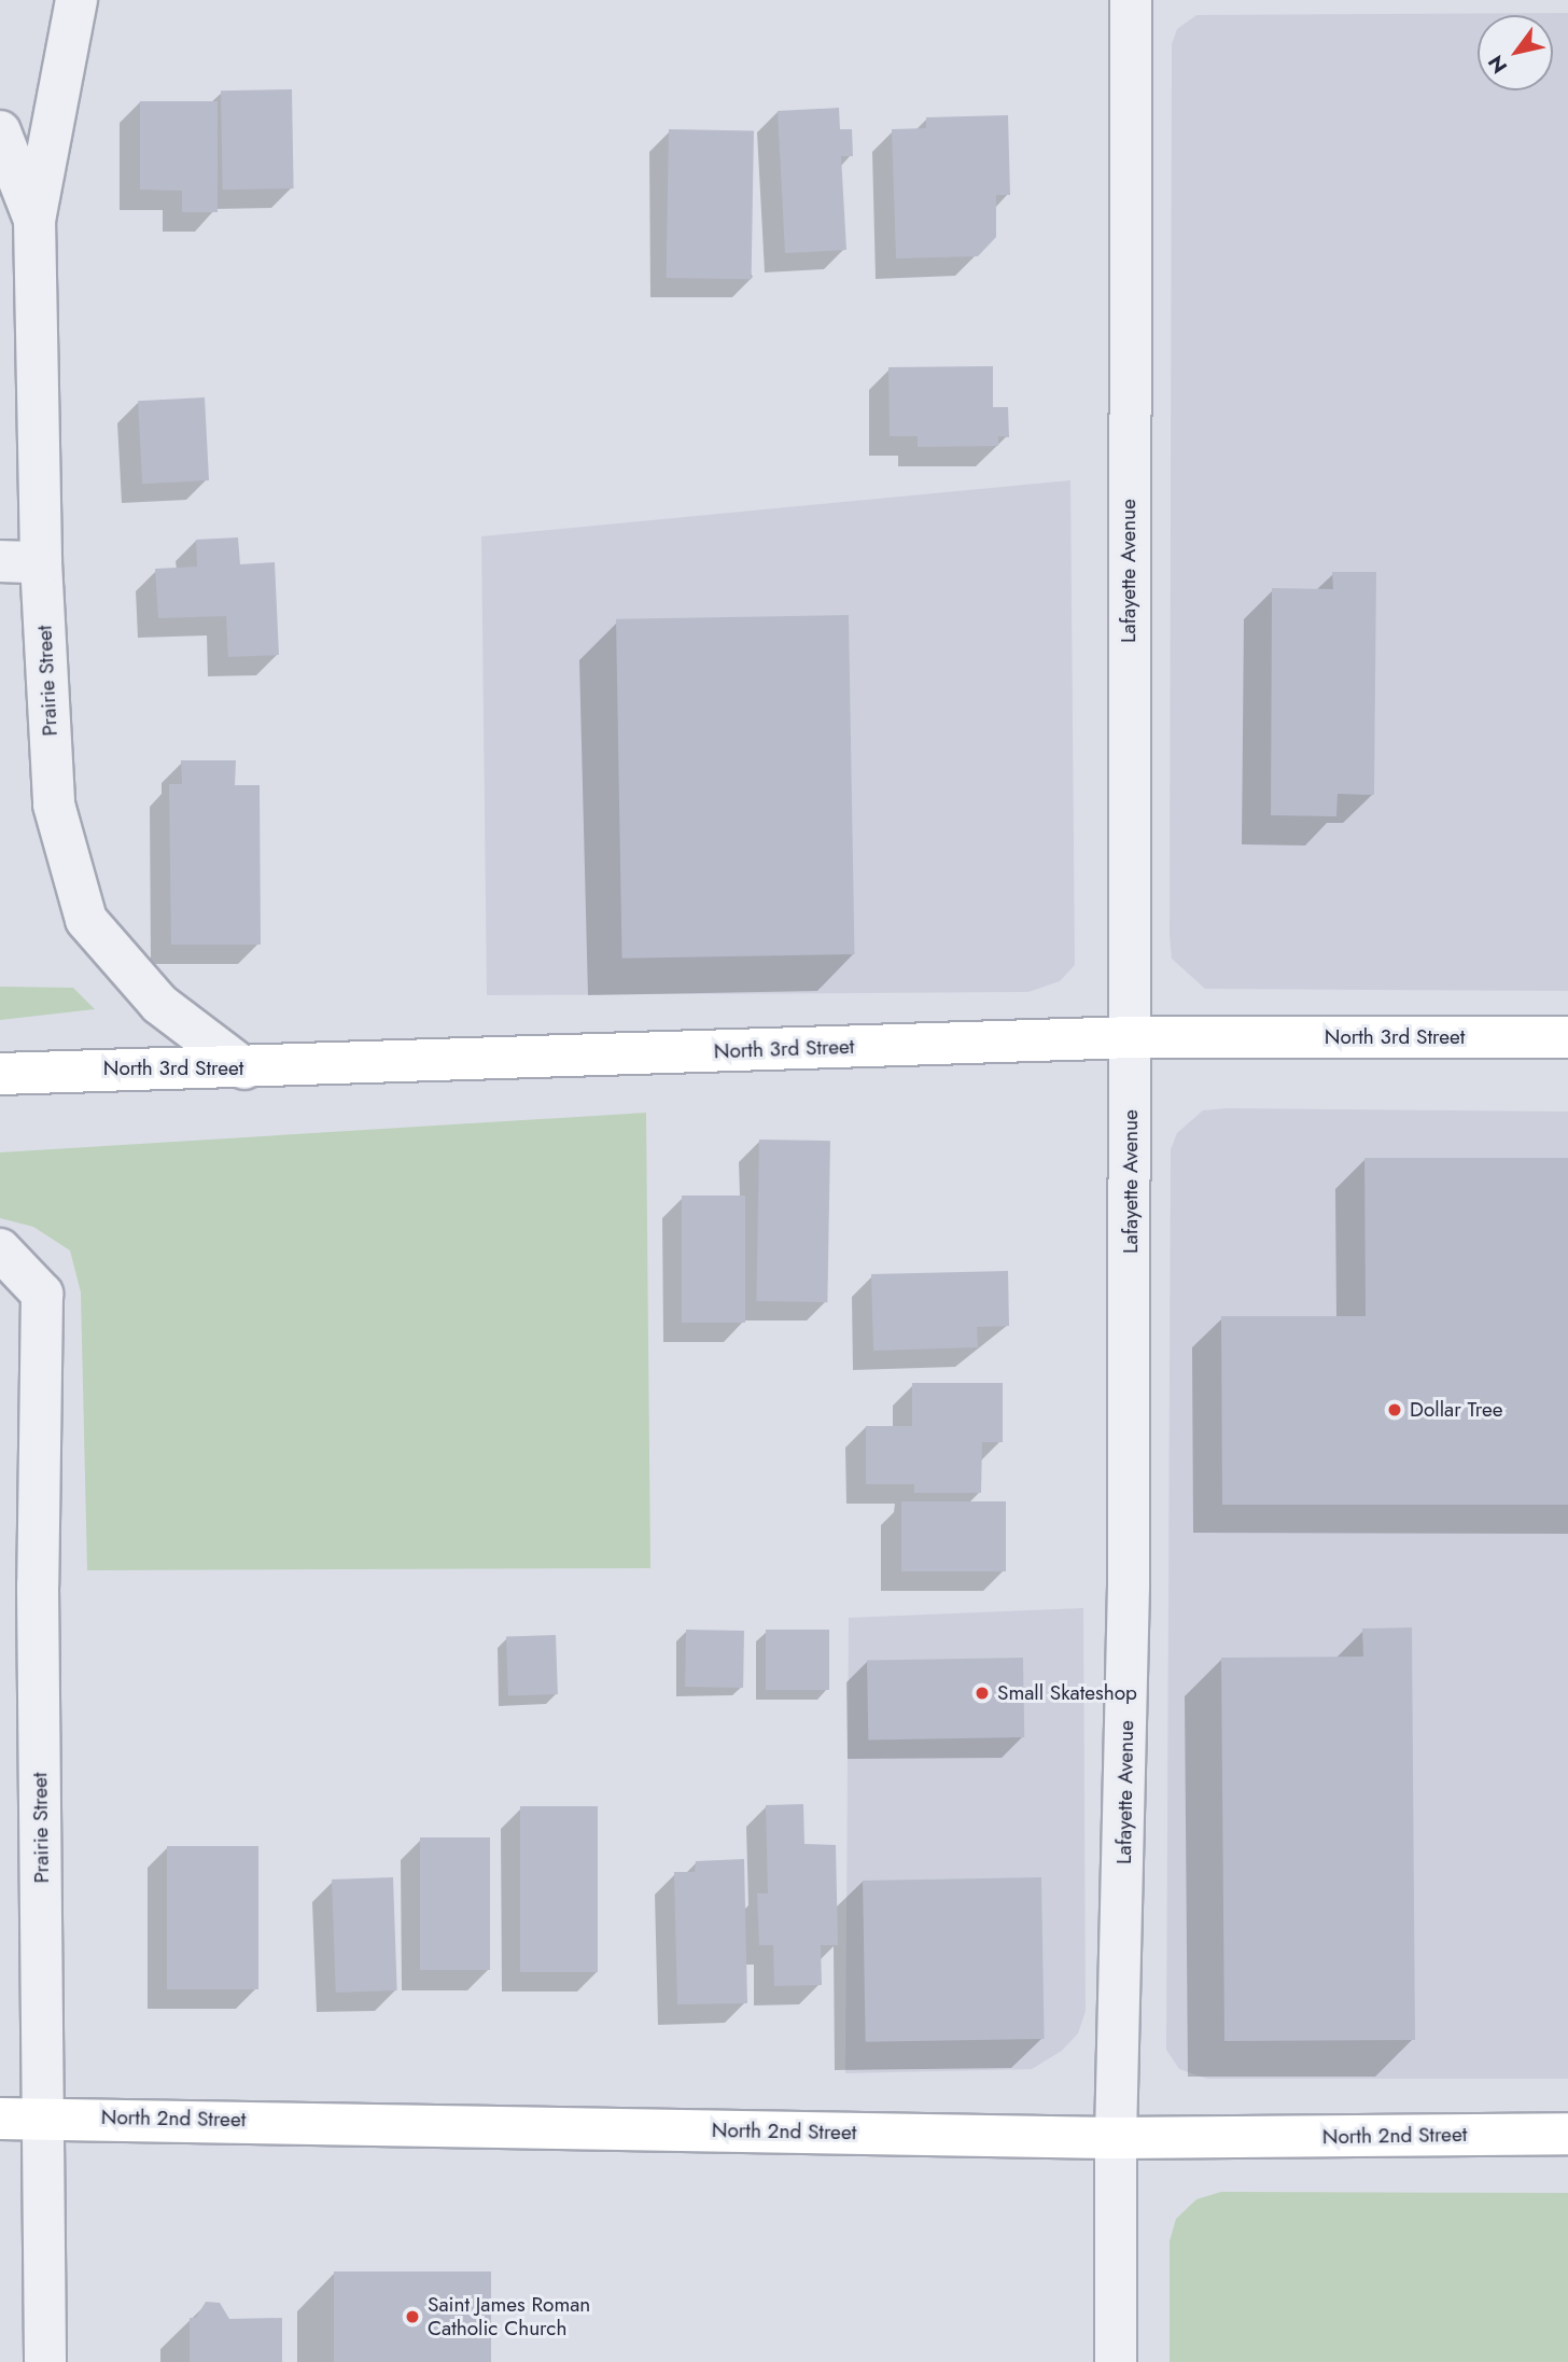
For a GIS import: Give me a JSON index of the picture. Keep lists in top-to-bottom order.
{
  "streets": {
    "main road": ["North 3rd Street", "North 2nd Street"],
    "street": ["Lafayette Avenue", "Prairie Street"]
  },
  "crossings": [
    ["Lafayette Avenue", "North 3rd Street"],
    ["Lafayette Avenue", "North 2nd Street"],
    ["Prairie Street", "North 3rd Street"],
    ["Prairie Street", "North 2nd Street"]
  ],
  "places": ["Dollar Tree", "Small Skateshop", "Saint James Roman Catholic Church"],
  "north": "bottom left"
}
